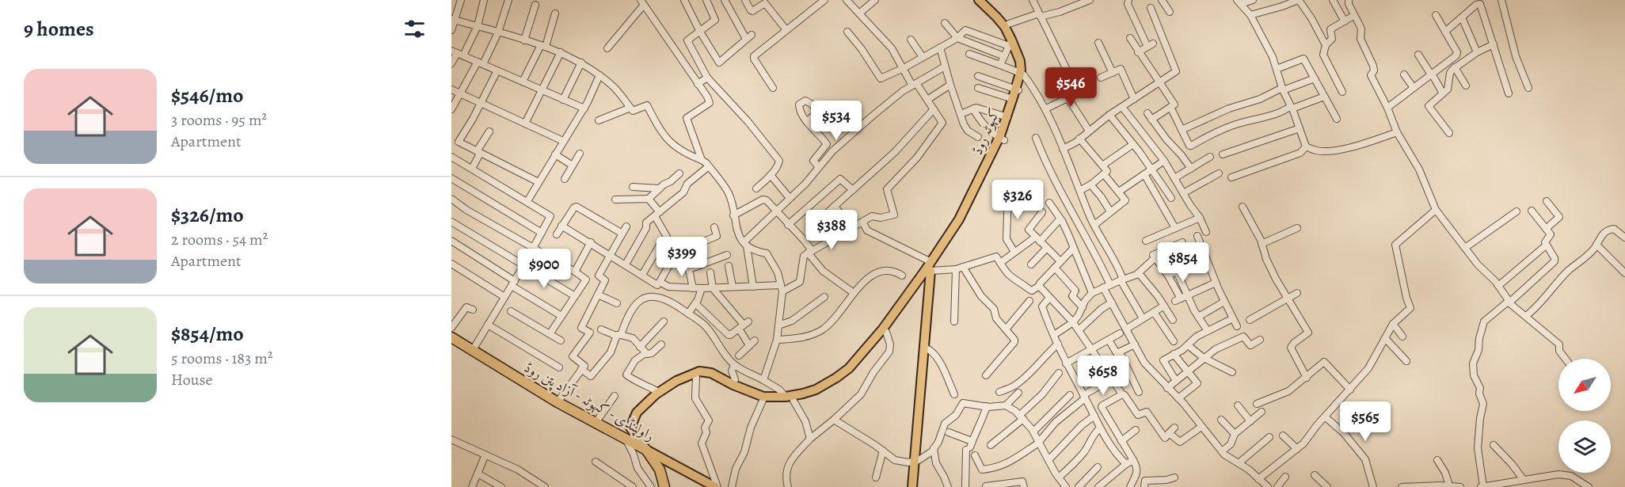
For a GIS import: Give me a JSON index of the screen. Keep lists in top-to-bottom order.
{
  "streets": {
    "highway": ["راولپنڈی - کہوٹہ - آزاد پتن روڈ"],
    "main road": ["کہوٹہ روڈ"]
  },
  "north": "bottom left",
  "page": {
    "heading": "9 homes",
    "list": [
      {
        "name": "$546/mo",
        "note": "3 rooms · 95 m² · Apartment"
      },
      {
        "name": "$326/mo",
        "note": "2 rooms · 54 m² · Apartment"
      },
      {
        "name": "$854/mo",
        "note": "5 rooms · 183 m² · House"
      }
    ],
    "price": [
      "$546",
      "$534",
      "$326",
      "$388",
      "$399",
      "$854",
      "$900",
      "$658",
      "$565"
    ]
  }
}
